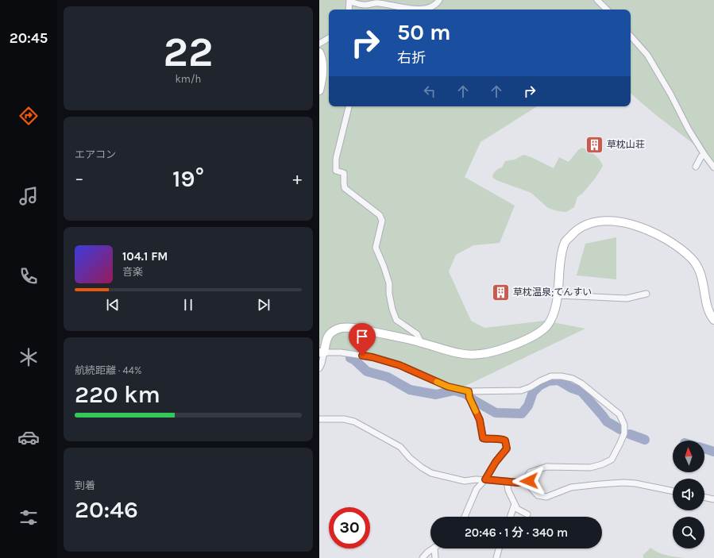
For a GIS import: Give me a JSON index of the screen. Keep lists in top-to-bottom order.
{
  "places": {
    "building": ["草枕山荘", "草枕温泉;てんすい"]
  },
  "north": "top",
  "page": {
    "tabs": "20:45",
    "tile": [
      ["22", "km/h"],
      "エアコン",
      ["航続距離 · 44%", "220 km"],
      ["到着", "20:46"]
    ],
    "turn": ["50 m", "右折"],
    "heat": ["−", "19°", "+"],
    "song": ["104.1 FM", "音楽"],
    "limit": "30",
    "trip": "20:46 · 1 分 · 340 m"
  }
}
